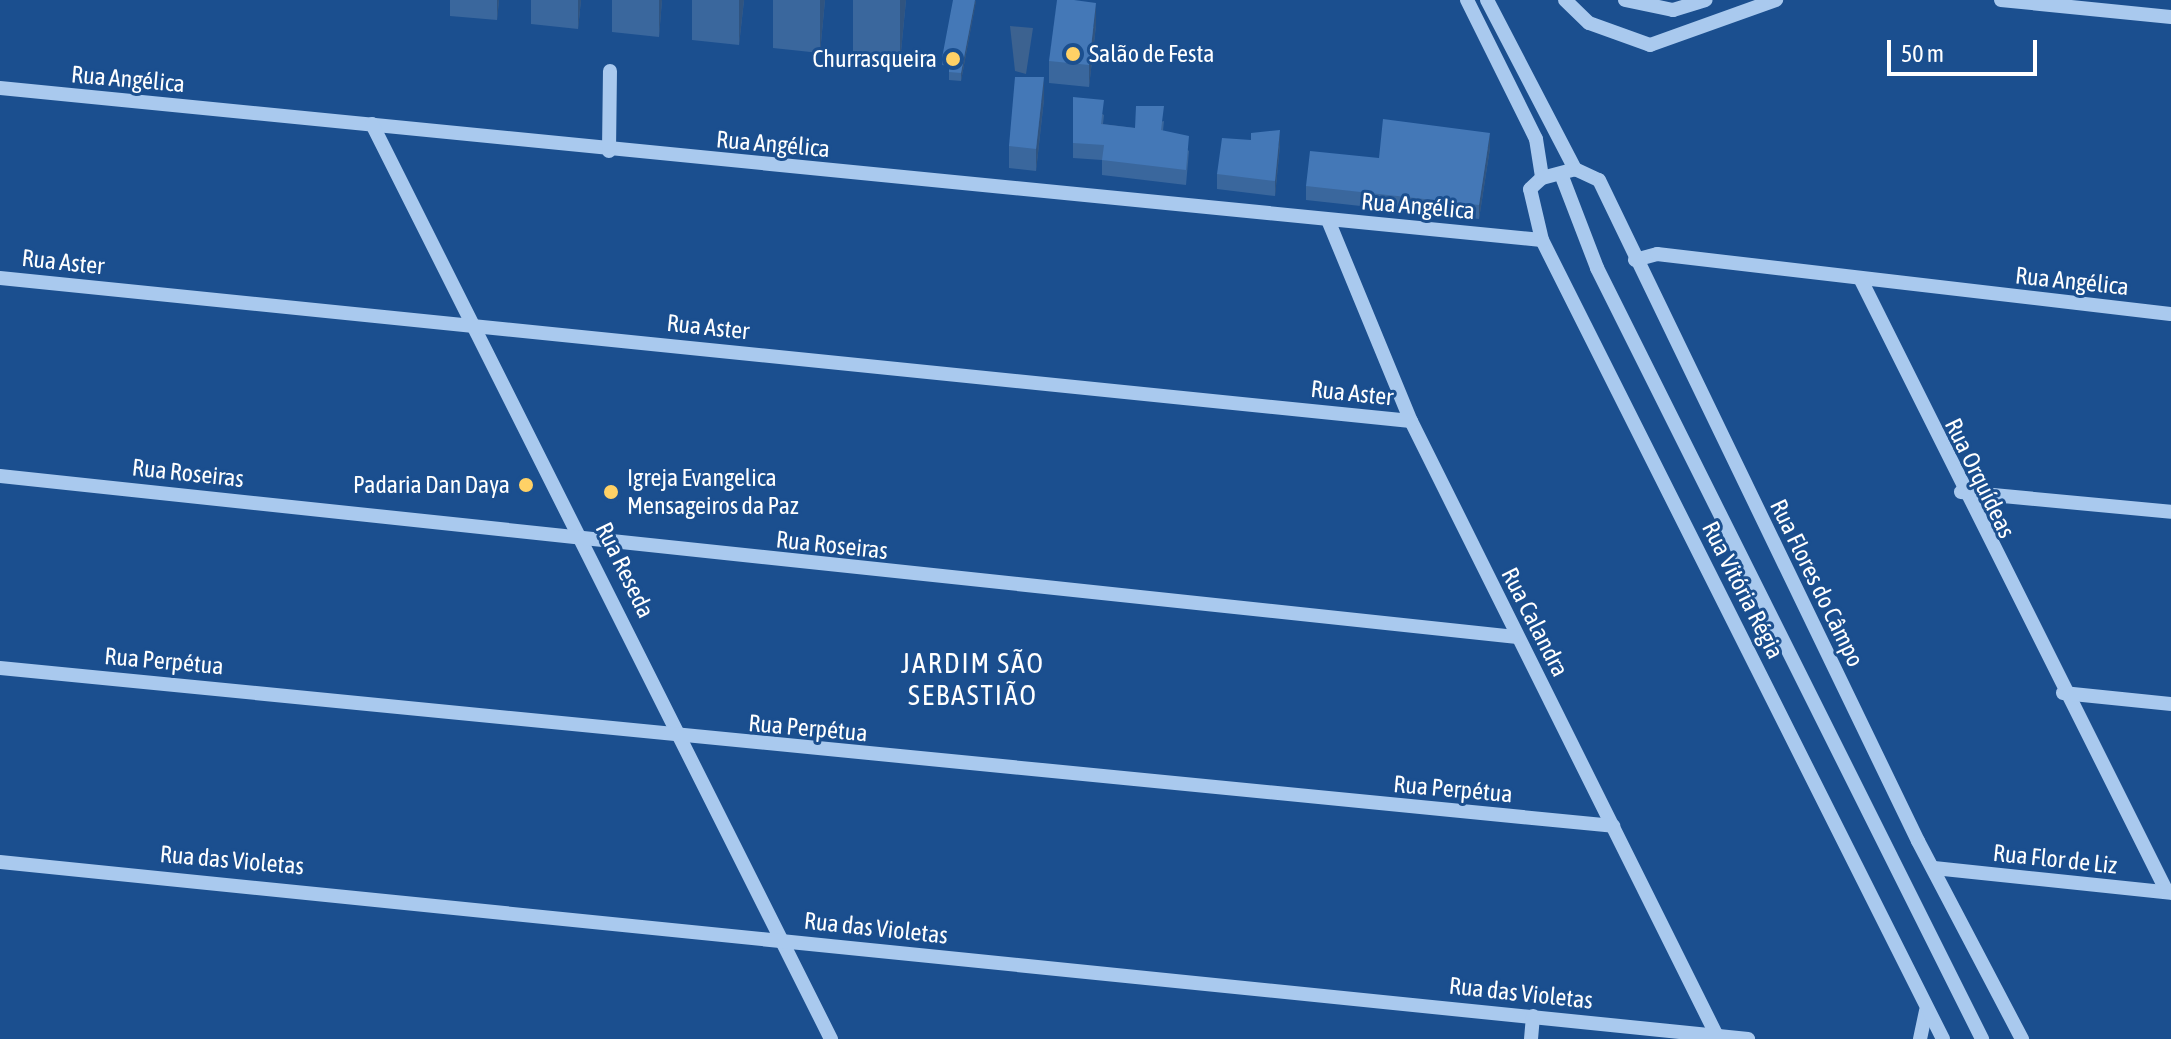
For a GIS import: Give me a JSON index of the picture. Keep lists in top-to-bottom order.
{
  "streets": {
    "street": [
      "Rua Angélica",
      "Rua Aster",
      "Rua Roseiras",
      "Rua Orquídeas",
      "Rua Reseda",
      "Rua Flores do Câmpo",
      "Rua Vitória Régia",
      "Rua Calandra",
      "Rua Perpétua",
      "Rua Flor de Liz",
      "Rua das Violetas"
    ]
  },
  "crossings": [
    ["Rua Angélica", "Rua Orquídeas"],
    ["Rua Angélica", "Rua Reseda"],
    ["Rua Angélica", "Rua Flores do Câmpo"],
    ["Rua Angélica", "Rua Vitória Régia"],
    ["Rua Angélica", "Rua Calandra"],
    ["Rua Aster", "Rua Reseda"],
    ["Rua Aster", "Rua Calandra"],
    ["Rua Roseiras", "Rua Reseda"],
    ["Rua Roseiras", "Rua Calandra"],
    ["Rua Orquídeas", "Rua Flor de Liz"],
    ["Rua Reseda", "Rua Perpétua"],
    ["Rua Reseda", "Rua das Violetas"],
    ["Rua Flores do Câmpo", "Rua Flor de Liz"],
    ["Rua Calandra", "Rua Perpétua"],
    ["Rua Calandra", "Rua das Violetas"]
  ],
  "districts": ["JARDIM SÃO SEBASTIÃO"],
  "places": [
    "Salão de Festa",
    "Churrasqueira",
    "Padaria Dan Daya",
    "Igreja Evangelica Mensageiros da Paz"
  ],
  "scale_bar": "50 m"
}
